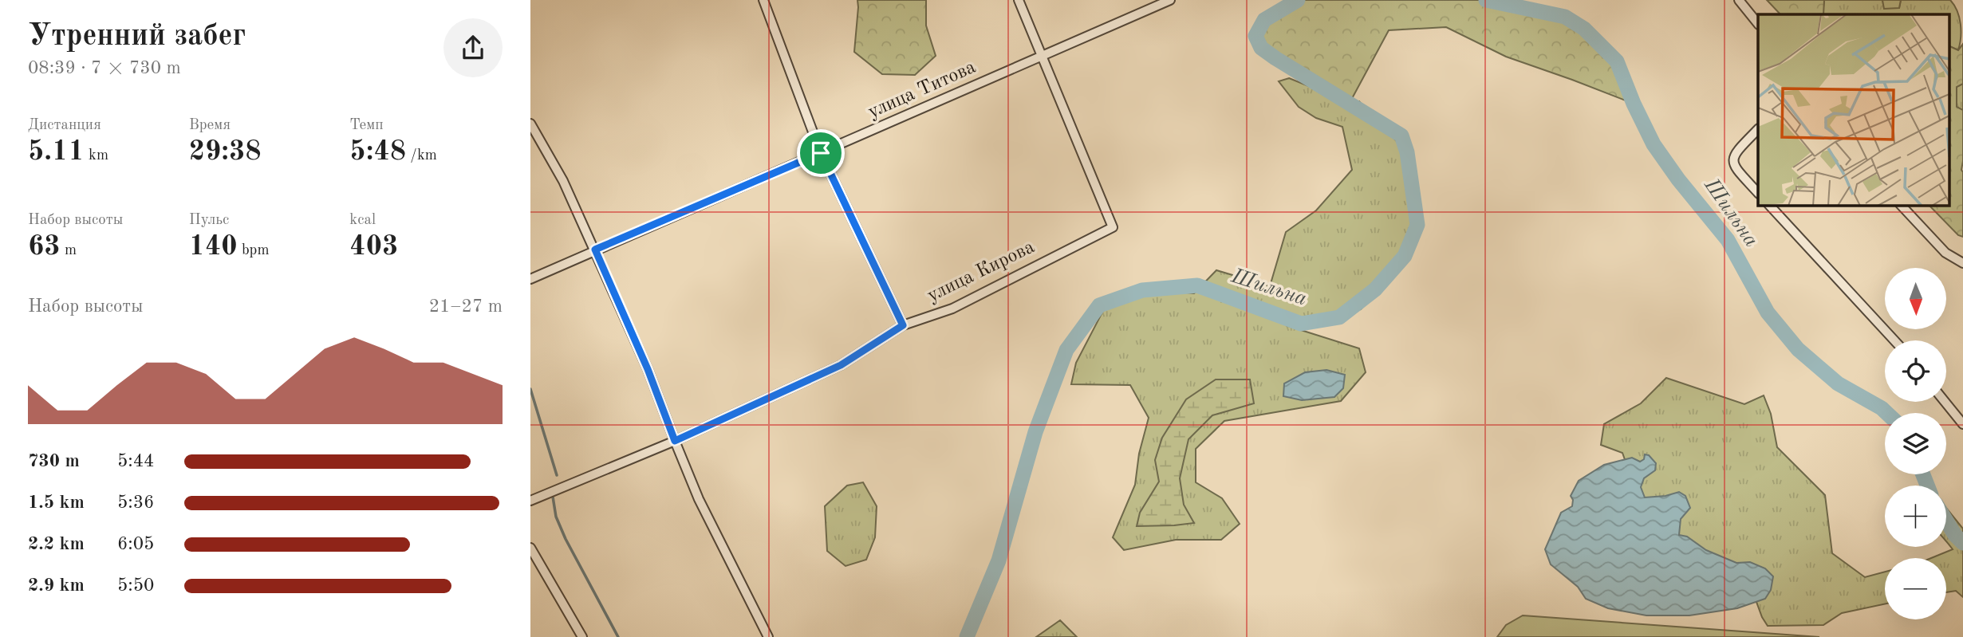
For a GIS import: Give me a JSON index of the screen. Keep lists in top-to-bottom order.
{
  "streets": {
    "street": ["улица Титова", "улица Кирова"]
  },
  "crossings": [
    ["улица Титова", "улица Кирова"]
  ],
  "water": ["Шильна"],
  "north": "bottom",
  "page": {
    "heading": ["Утренний забег", "08:39 · 7 × 730 m"],
    "stats": [
      ["Дистанция", "5.11 km"],
      ["Время", "29:38"],
      ["Темп", "5:48 /km"],
      ["Набор высоты", "63 m"],
      ["Пульс", "140 bpm"],
      ["kcal", "403"]
    ],
    "map_buttons": ["+", "−"],
    "chart": ["Набор высоты", "21–27 m"],
    "list": [
      {
        "name": "730 m",
        "note": "5:44"
      },
      {
        "name": "1.5 km",
        "note": "5:36"
      },
      {
        "name": "2.2 km",
        "note": "6:05"
      },
      {
        "name": "2.9 km",
        "note": "5:50"
      }
    ]
  }
}
